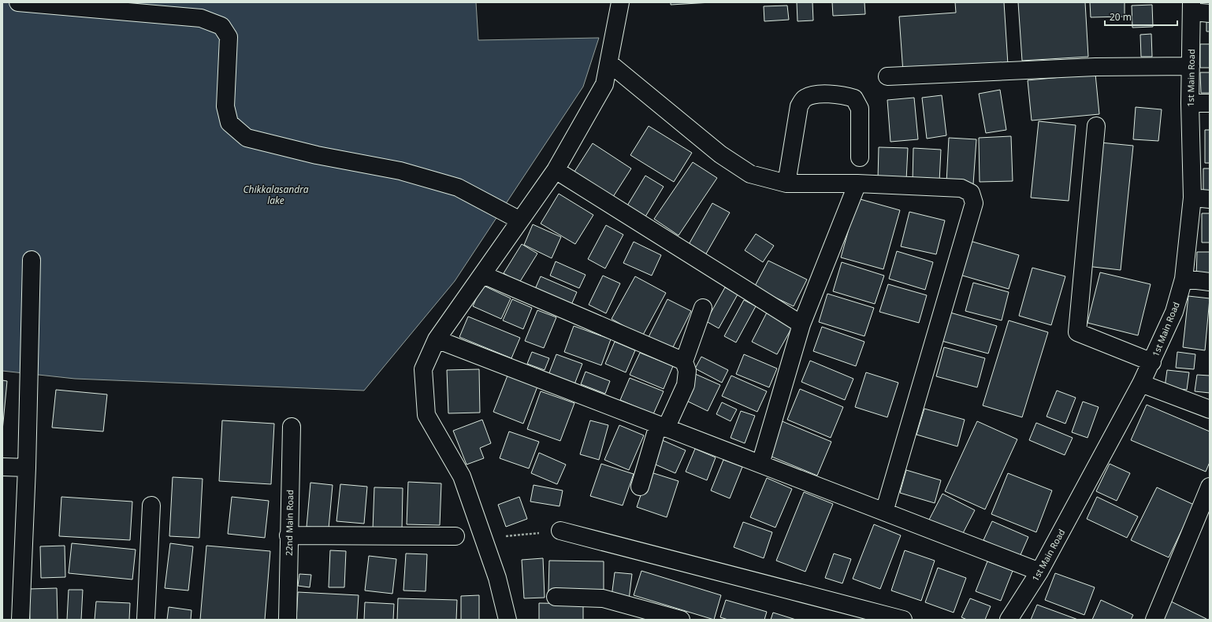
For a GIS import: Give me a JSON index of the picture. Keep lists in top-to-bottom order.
{
  "streets": {
    "street": ["1st Main Road", "22nd Main Road"]
  },
  "water": ["Chikkalasandra lake"],
  "scale_bar": "20 m"
}
